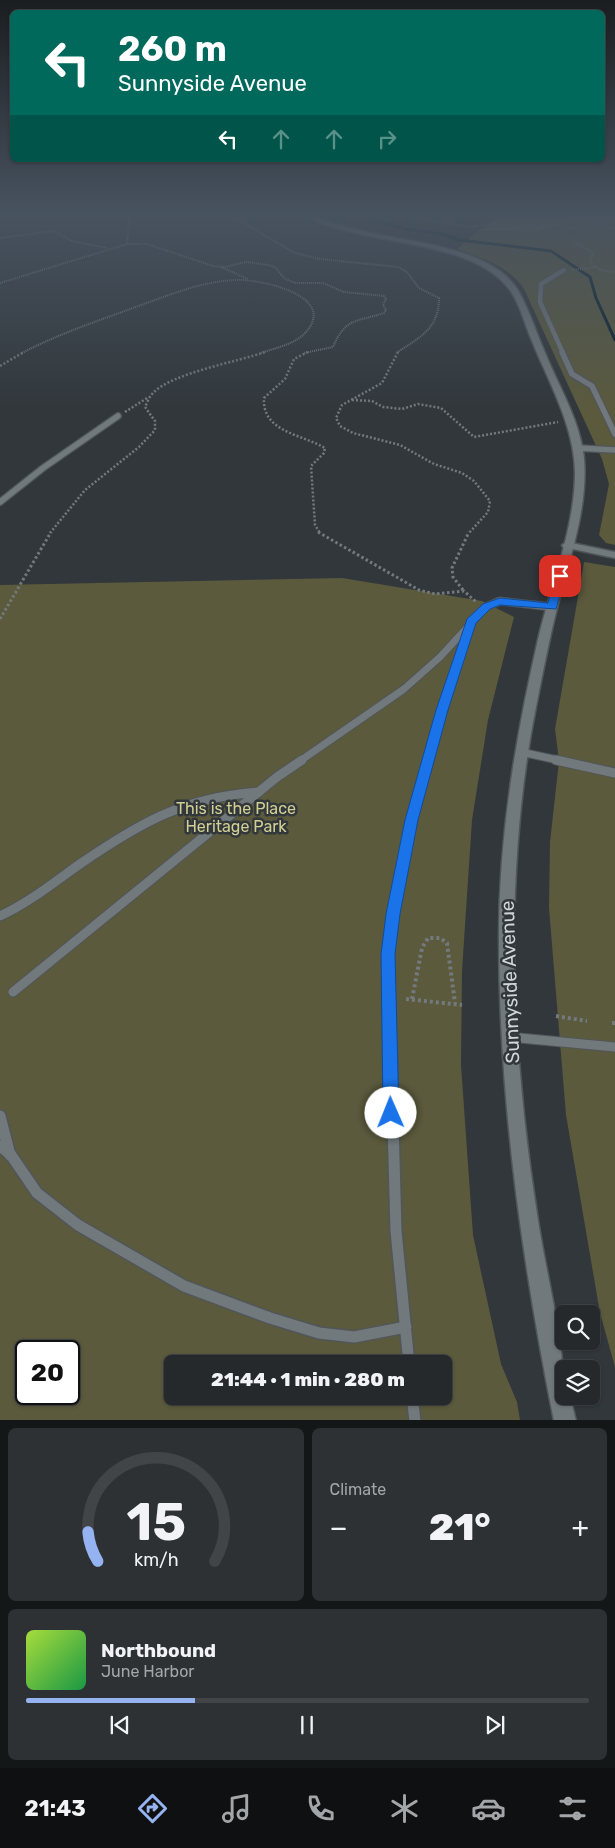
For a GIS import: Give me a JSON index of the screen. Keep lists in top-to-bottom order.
{
  "streets": {
    "main road": ["Sunnyside Avenue"]
  },
  "parks": ["This is the Place Heritage Park"],
  "page": {
    "turn": ["260 m", "Sunnyside Avenue"],
    "limit": "20",
    "trip": "21:44 · 1 min · 280 m",
    "tile": "Climate",
    "heat": ["−", "21°", "+"],
    "song": ["Northbound", "June Harbor"],
    "tabs": "21:43",
    "gauge": ["15", "km/h"]
  }
}
